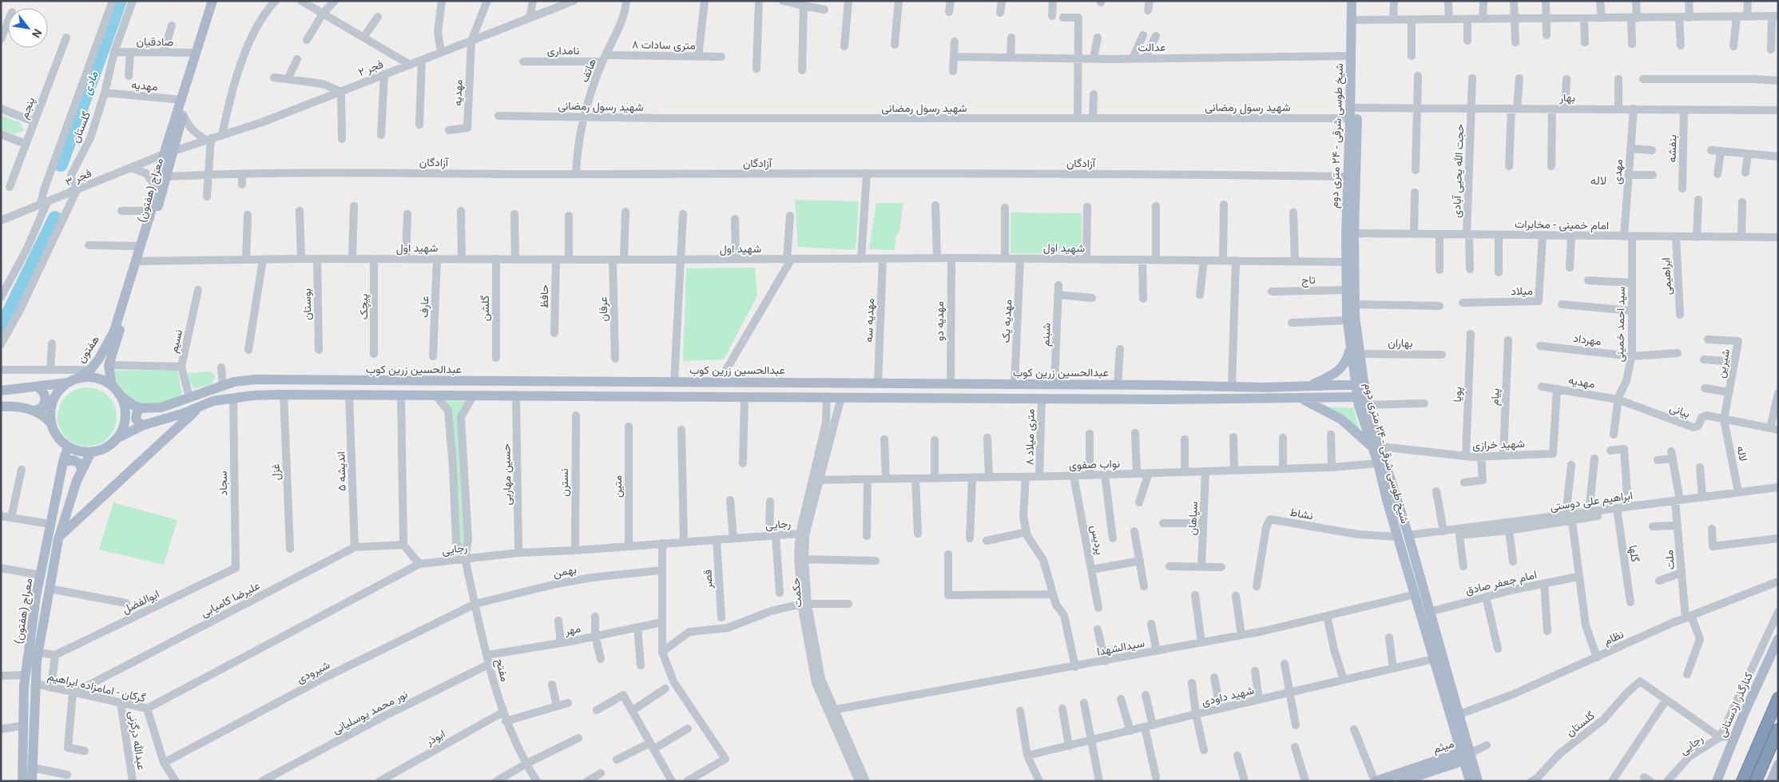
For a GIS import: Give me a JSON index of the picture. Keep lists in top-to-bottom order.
{
  "streets": {
    "main road": [
      "شیخ طوسی شرقی - ۲۴ متری دوم",
      "معراج (هفتون)",
      "هفتون",
      "عبدالحسین زرین کوب",
      "کنارگذر اردستانی",
      "میثم"
    ],
    "street": [
      "صادقیان",
      "۸ متری سادات",
      "عدالت",
      "نامداری",
      "فجر ۲",
      "هاتف",
      "مهدیه",
      "بهار",
      "شهید رسول رمضانی",
      "پنجم",
      "گلستان",
      "بنفشه",
      "آزادگان",
      "حجت الله یحیی آبادی",
      "مهدی",
      "فجر ۳",
      "امام خمینی - مخابرات",
      "شهید اول",
      "ابراهیمی",
      "تاج",
      "میلاد",
      "حافظ",
      "بوستان",
      "پیچک",
      "عارف",
      "گلشن",
      "عرفان",
      "مهدیه سه",
      "مهدیه دو",
      "مهدیه یک",
      "سید احمد خمینی",
      "شبنم",
      "مهرداد",
      "نسیم",
      "بهاران",
      "شیرین",
      "پویا",
      "پیام",
      "بیانی",
      "۸ متری میلاد",
      "شهید خرازی",
      "لاله",
      "نواب صفوی",
      "اندیشه ۵",
      "غزل",
      "حسین مهاربی",
      "نسترن",
      "سجاد",
      "متین",
      "ابراهیم علی دوستی",
      "نشاط",
      "سپاهان",
      "رجایی",
      "پردیس",
      "گلها",
      "ملت",
      "بهمن",
      "قصر",
      "امام جعفر صادق",
      "حکمت",
      "علیرضا کامیابی",
      "ابوالفضل",
      "مهر",
      "نظام",
      "سیدالشهدا",
      "مفتح",
      "شیرودی",
      "گرکان - امامزاده ابراهیم",
      "شهید داودی",
      "نور محمد یوسلیانی",
      "ابوذر",
      "عبدالله درگزنی"
    ]
  },
  "crossings": [
    ["صادقیان", "گلستان"],
    ["صادقیان", "معراج (هفتون)"],
    ["۸ متری سادات", "نامداری"],
    ["۸ متری سادات", "هاتف"],
    ["عدالت", "شیخ طوسی شرقی - ۲۴ متری دوم"],
    ["نامداری", "هاتف"],
    ["فجر ۲", "مهدیه"],
    ["فجر ۲", "فجر ۳"],
    ["فجر ۲", "معراج (هفتون)"],
    ["هاتف", "شهید رسول رمضانی"],
    ["هاتف", "آزادگان"],
    ["مهدیه", "گلستان"],
    ["مهدیه", "معراج (هفتون)"],
    ["مهدیه", "سید احمد خمینی"],
    ["مهدیه", "بیانی"],
    ["مهدیه", "شهید خرازی"],
    ["بهار", "شیخ طوسی شرقی - ۲۴ متری دوم"],
    ["بهار", "بنفشه"],
    ["بهار", "حجت الله یحیی آبادی"],
    ["بهار", "مهدی"],
    ["شهید رسول رمضانی", "شیخ طوسی شرقی - ۲۴ متری دوم"],
    ["گلستان", "فجر ۳"],
    ["شیخ طوسی شرقی - ۲۴ متری دوم", "آزادگان"],
    ["شیخ طوسی شرقی - ۲۴ متری دوم", "امام خمینی - مخابرات"],
    ["شیخ طوسی شرقی - ۲۴ متری دوم", "شهید اول"],
    ["شیخ طوسی شرقی - ۲۴ متری دوم", "تاج"],
    ["شیخ طوسی شرقی - ۲۴ متری دوم", "بهاران"],
    ["شیخ طوسی شرقی - ۲۴ متری دوم", "عبدالحسین زرین کوب"],
    ["شیخ طوسی شرقی - ۲۴ متری دوم", "شهید خرازی"],
    ["شیخ طوسی شرقی - ۲۴ متری دوم", "نواب صفوی"],
    ["شیخ طوسی شرقی - ۲۴ متری دوم", "ابراهیم علی دوستی"],
    ["شیخ طوسی شرقی - ۲۴ متری دوم", "نشاط"],
    ["شیخ طوسی شرقی - ۲۴ متری دوم", "امام جعفر صادق"],
    ["شیخ طوسی شرقی - ۲۴ متری دوم", "نظام"],
    ["شیخ طوسی شرقی - ۲۴ متری دوم", "سیدالشهدا"],
    ["شیخ طوسی شرقی - ۲۴ متری دوم", "شهید داودی"],
    ["شیخ طوسی شرقی - ۲۴ متری دوم", "میثم"],
    ["آزادگان", "معراج (هفتون)"],
    ["حجت الله یحیی آبادی", "امام خمینی - مخابرات"],
    ["مهدی", "امام خمینی - مخابرات"],
    ["مهدی", "سید احمد خمینی"],
    ["فجر ۳", "معراج (هفتون)"],
    ["معراج (هفتون)", "شهید اول"],
    ["معراج (هفتون)", "هفتون"],
    ["معراج (هفتون)", "گرکان - امامزاده ابراهیم"],
    ["امام خمینی - مخابرات", "ابراهیمی"],
    ["امام خمینی - مخابرات", "میلاد"],
    ["امام خمینی - مخابرات", "سید احمد خمینی"],
    ["شهید اول", "حافظ"],
    ["شهید اول", "بوستان"],
    ["شهید اول", "پیچک"],
    ["شهید اول", "عارف"],
    ["شهید اول", "گلشن"],
    ["شهید اول", "عرفان"],
    ["شهید اول", "مهدیه سه"],
    ["شهید اول", "مهدیه دو"],
    ["شهید اول", "مهدیه یک"],
    ["مهدیه سه", "عبدالحسین زرین کوب"],
    ["مهدیه دو", "عبدالحسین زرین کوب"],
    ["مهدیه یک", "عبدالحسین زرین کوب"],
    ["سید احمد خمینی", "مهرداد"],
    ["سید احمد خمینی", "بیانی"],
    ["شبنم", "عبدالحسین زرین کوب"],
    ["نسیم", "عبدالحسین زرین کوب"],
    ["شیرین", "بیانی"],
    ["شیرین", "لاله"],
    ["پویا", "شهید خرازی"],
    ["پیام", "شهید خرازی"],
    ["بیانی", "لاله"],
    ["۸ متری میلاد", "نواب صفوی"],
    ["لاله", "ابراهیم علی دوستی"],
    ["نواب صفوی", "سپاهان"],
    ["نواب صفوی", "پردیس"],
    ["نواب صفوی", "حکمت"],
    ["اندیشه ۵", "علیرضا کامیابی"],
    ["حسین مهاربی", "رجایی"],
    ["نسترن", "رجایی"],
    ["سجاد", "ابوالفضل"],
    ["متین", "رجایی"],
    ["ابراهیم علی دوستی", "نشاط"],
    ["ابراهیم علی دوستی", "گلها"],
    ["ابراهیم علی دوستی", "ملت"],
    ["رجایی", "قصر"],
    ["رجایی", "حکمت"],
    ["رجایی", "مفتح"],
    ["رجایی", "گرکان - امامزاده ابراهیم"],
    ["رجایی", "کنارگذر اردستانی"],
    ["ملت", "نظام"],
    ["بهمن", "مفتح"],
    ["بهمن", "شیرودی"],
    ["حکمت", "سیدالشهدا"],
    ["علیرضا کامیابی", "گرکان - امامزاده ابراهیم"],
    ["مهر", "مفتح"],
    ["مهر", "نور محمد یوسلیانی"],
    ["مفتح", "شیرودی"],
    ["مفتح", "نور محمد یوسلیانی"],
    ["مفتح", "ابوذر"],
    ["شیرودی", "گرکان - امامزاده ابراهیم"],
    ["گرکان - امامزاده ابراهیم", "عبدالله درگزنی"]
  ],
  "districts": ["لاله"],
  "water": ["مادی"],
  "north": "bottom right"
}
